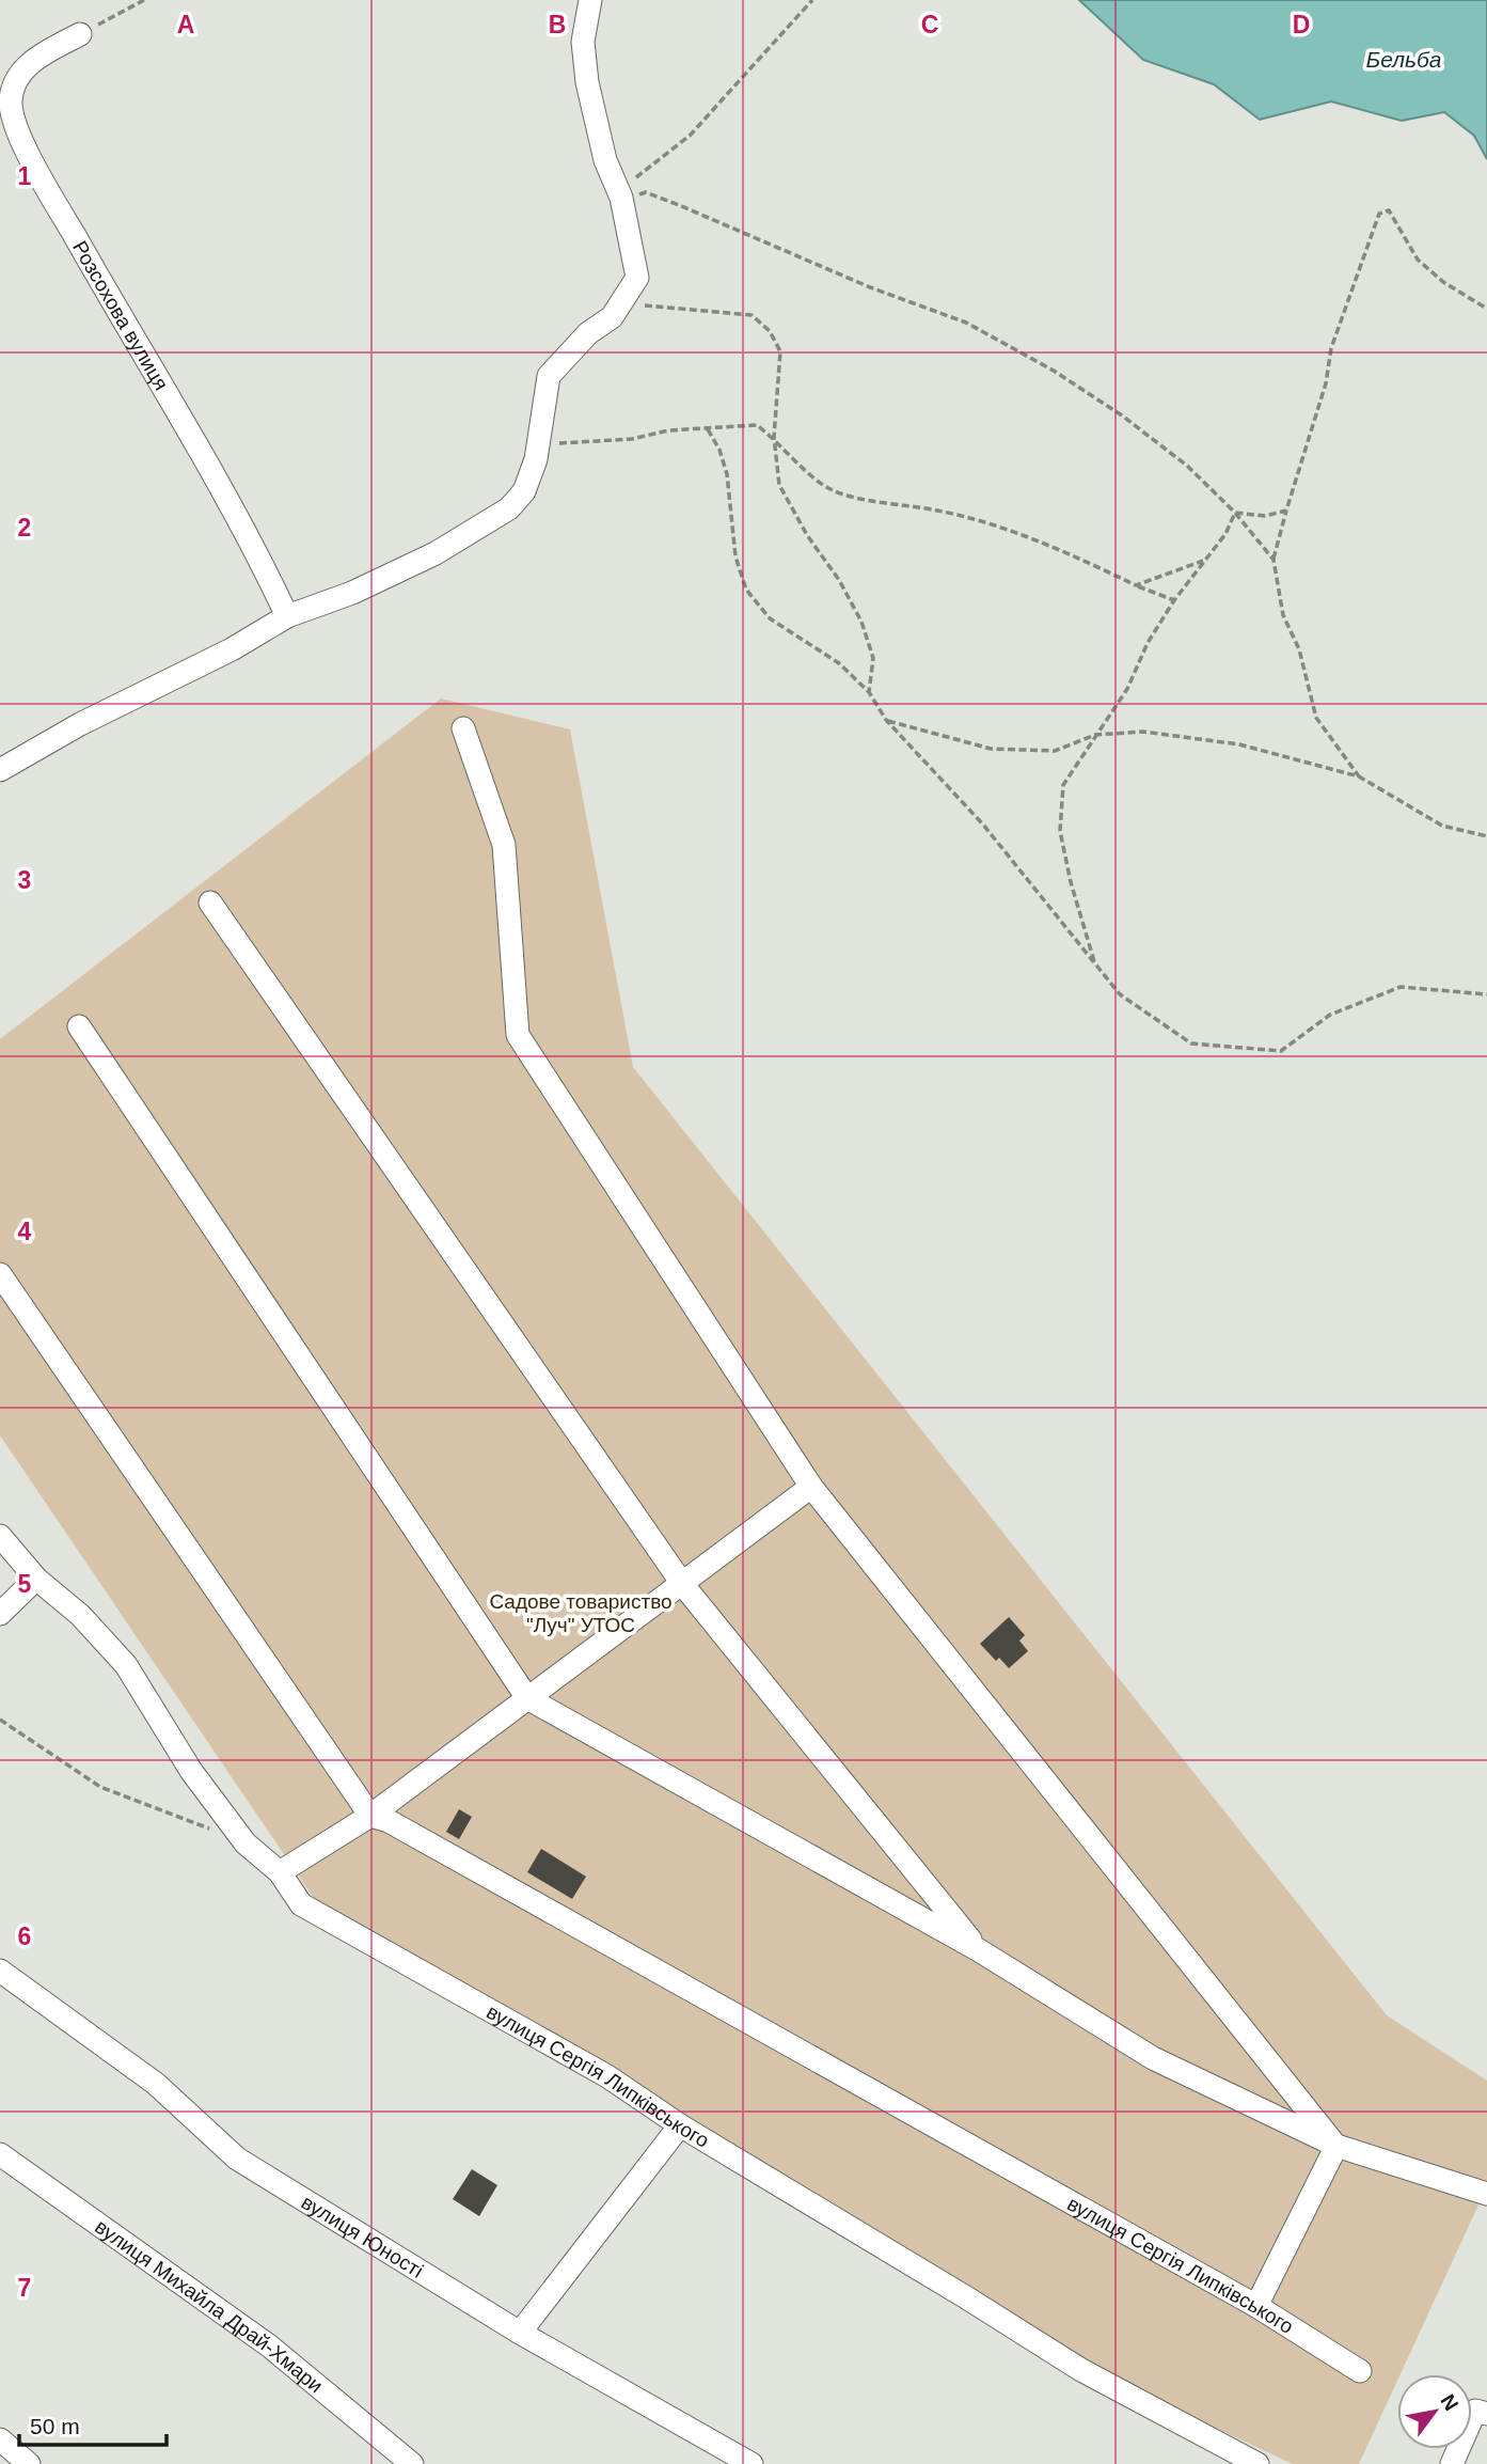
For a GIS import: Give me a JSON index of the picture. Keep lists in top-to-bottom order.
{
  "streets": {
    "street": [
      "Розсохова вулиця",
      "вулиця Сергія Липківського",
      "вулиця Юності",
      "вулиця Михайла Драй-Хмари"
    ]
  },
  "water": ["Бельба"],
  "parks": ["Садове товариство \"Луч\" УТОС"],
  "scale_bar": "50 m",
  "north": "top right",
  "grid": {
    "columns": [
      "A",
      "B",
      "C",
      "D"
    ],
    "rows": [
      "1",
      "2",
      "3",
      "4",
      "5",
      "6",
      "7"
    ]
  }
}
